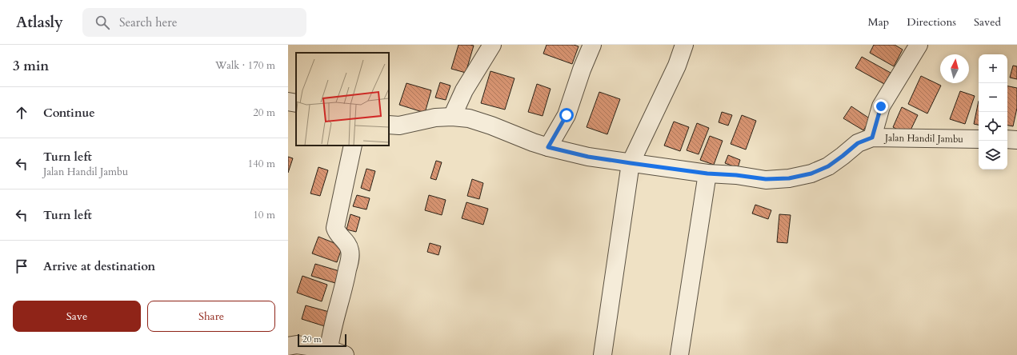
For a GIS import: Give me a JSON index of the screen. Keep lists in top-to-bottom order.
{
  "streets": {
    "street": ["Jalan Handil Jambu"]
  },
  "scale_bar": "20 m",
  "north": "top",
  "page": {
    "header": "Atlasly",
    "search": "Search here",
    "nav": ["Map", "Directions", "Saved"],
    "heading": ["3 min", "Walk · 170 m"],
    "map_buttons": ["+", "−"],
    "list": [
      ["Continue", "20 m"],
      ["Turn left", "Jalan Handil Jambu", "140 m"],
      ["Turn left", "10 m"],
      "Arrive at destination"
    ],
    "buttons": ["Save", "Share"],
    "scale": "20 m"
  }
}
